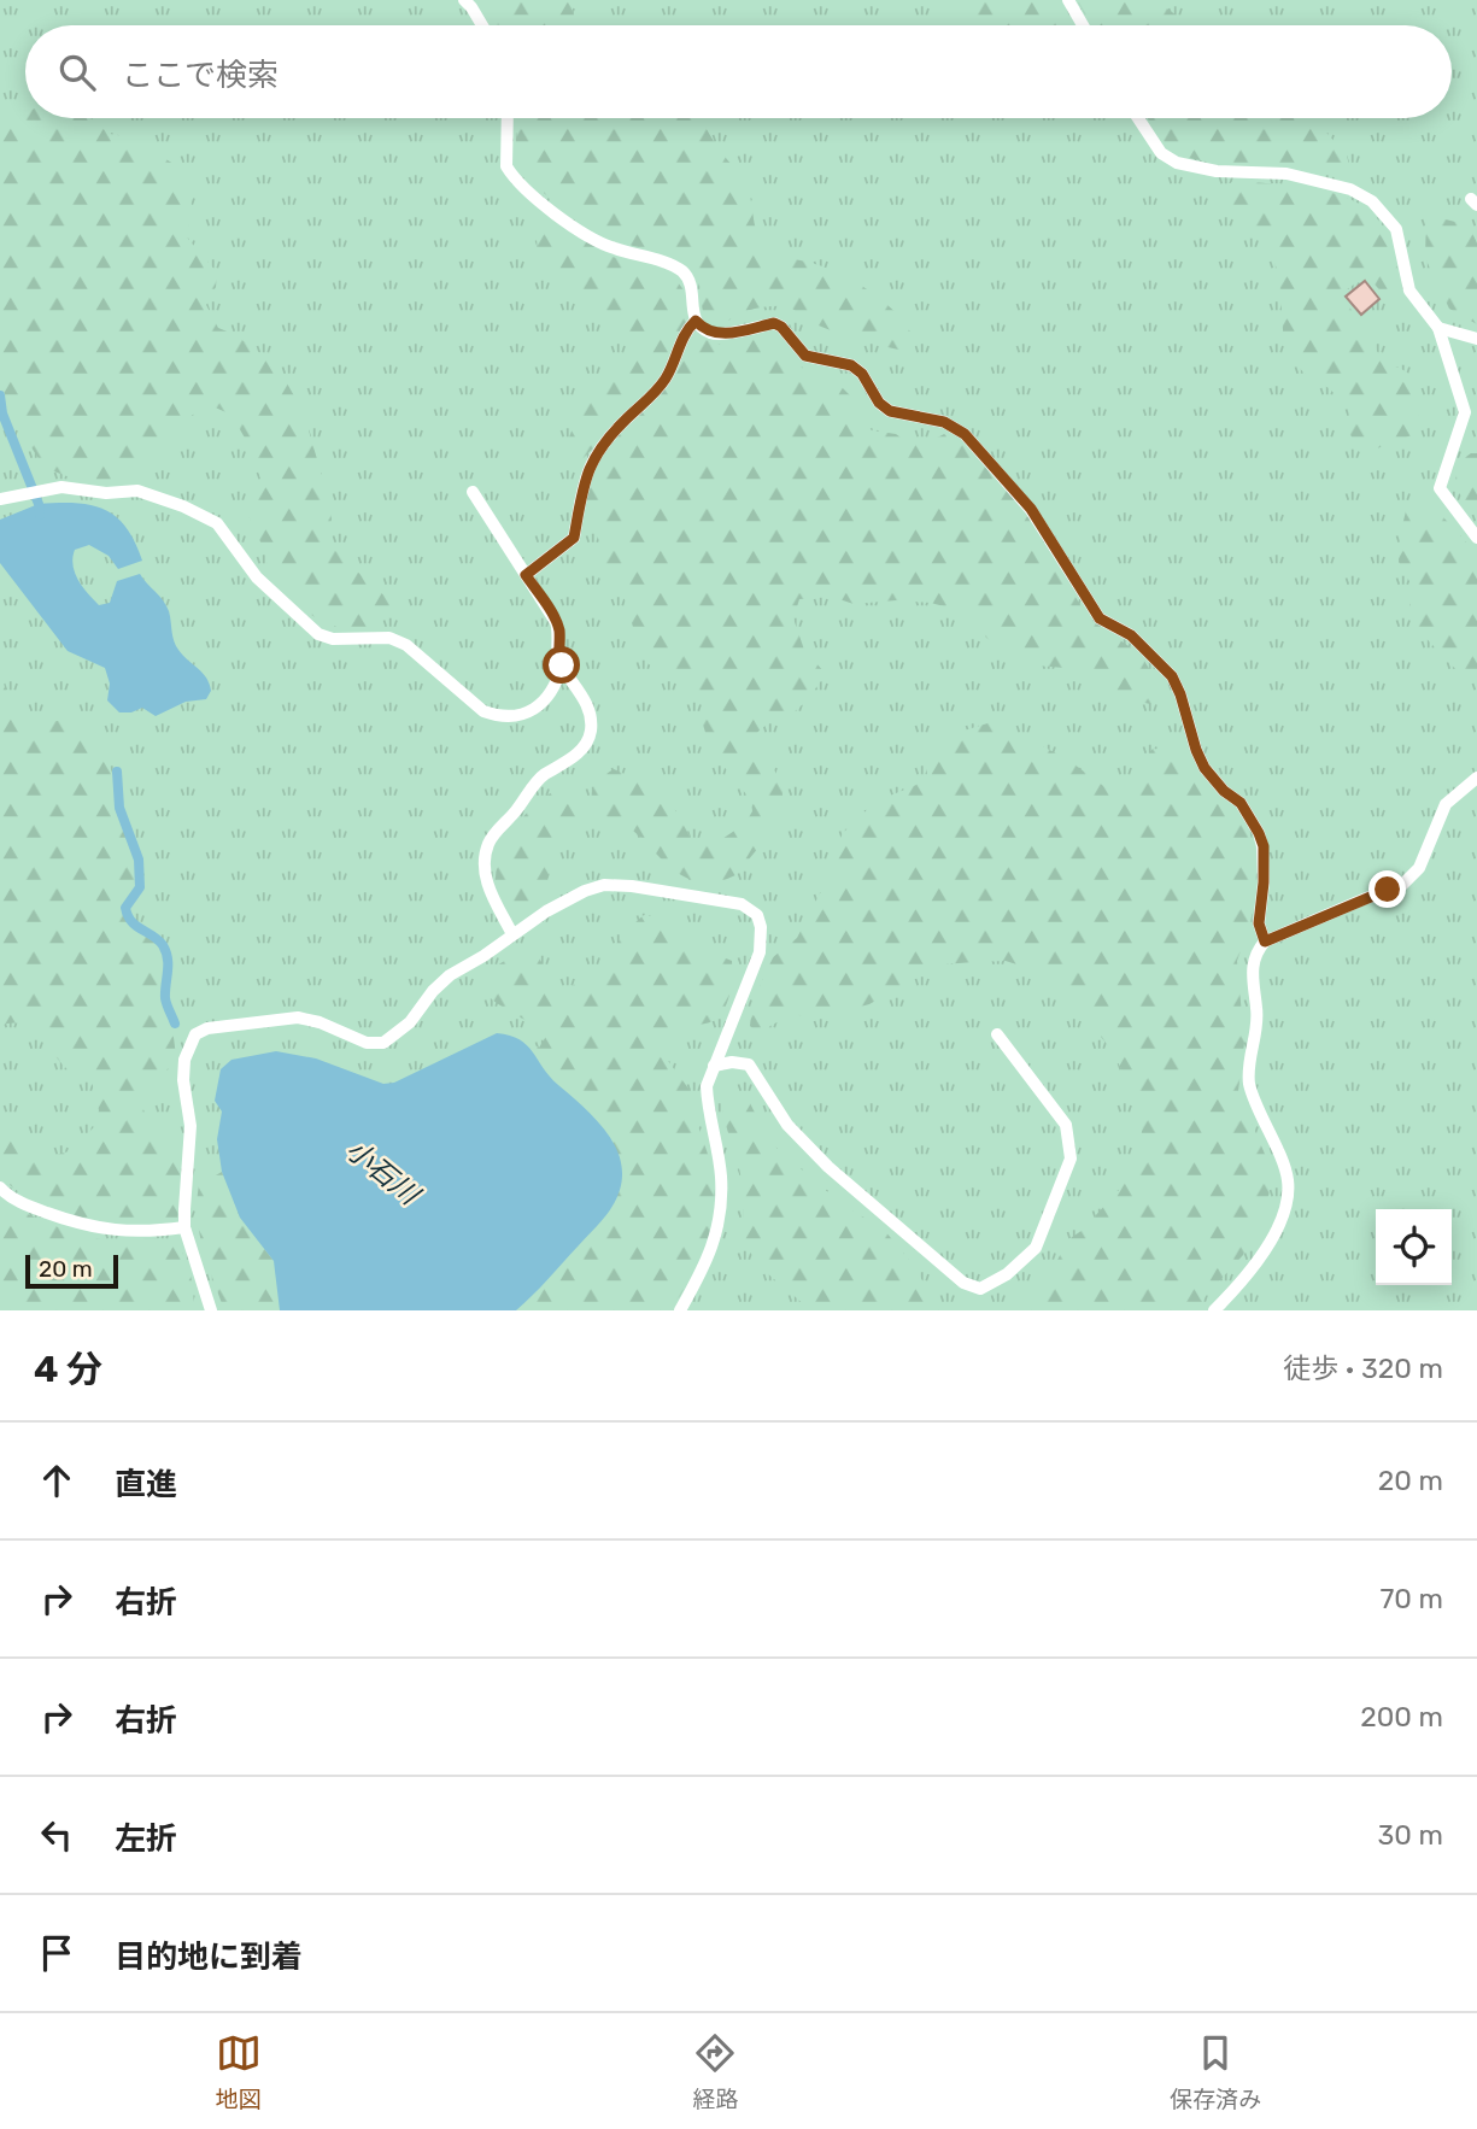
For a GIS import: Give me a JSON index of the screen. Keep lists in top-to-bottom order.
{
  "water": ["小石川"],
  "scale_bar": "20 m",
  "page": {
    "search": "ここで検索",
    "scale": "20 m",
    "heading": ["4 分", "徒歩 · 320 m"],
    "list": [
      ["直進", "20 m"],
      ["右折", "70 m"],
      ["右折", "200 m"],
      ["左折", "30 m"],
      "目的地に到着"
    ],
    "nav": ["地図", "経路", "保存済み"]
  }
}
